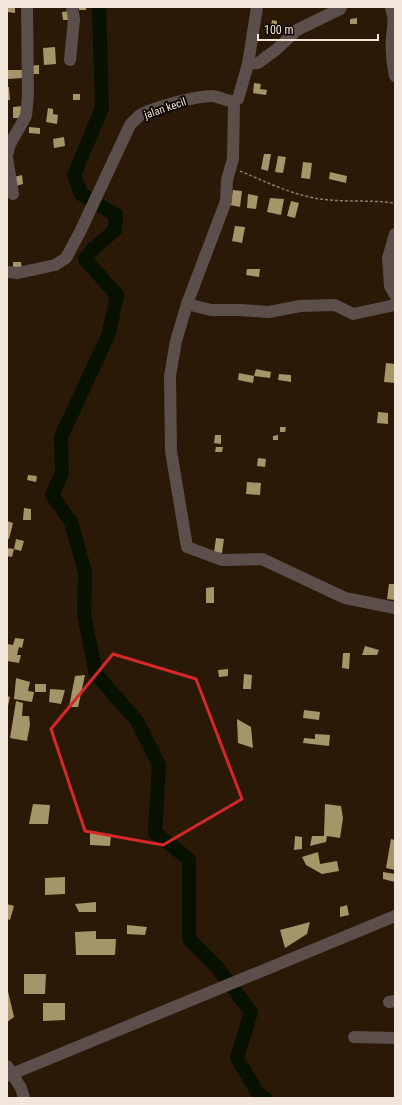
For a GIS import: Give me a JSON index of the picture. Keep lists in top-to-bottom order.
{
  "streets": {
    "street": ["jalan kecil"]
  },
  "scale_bar": "100 m"
}
